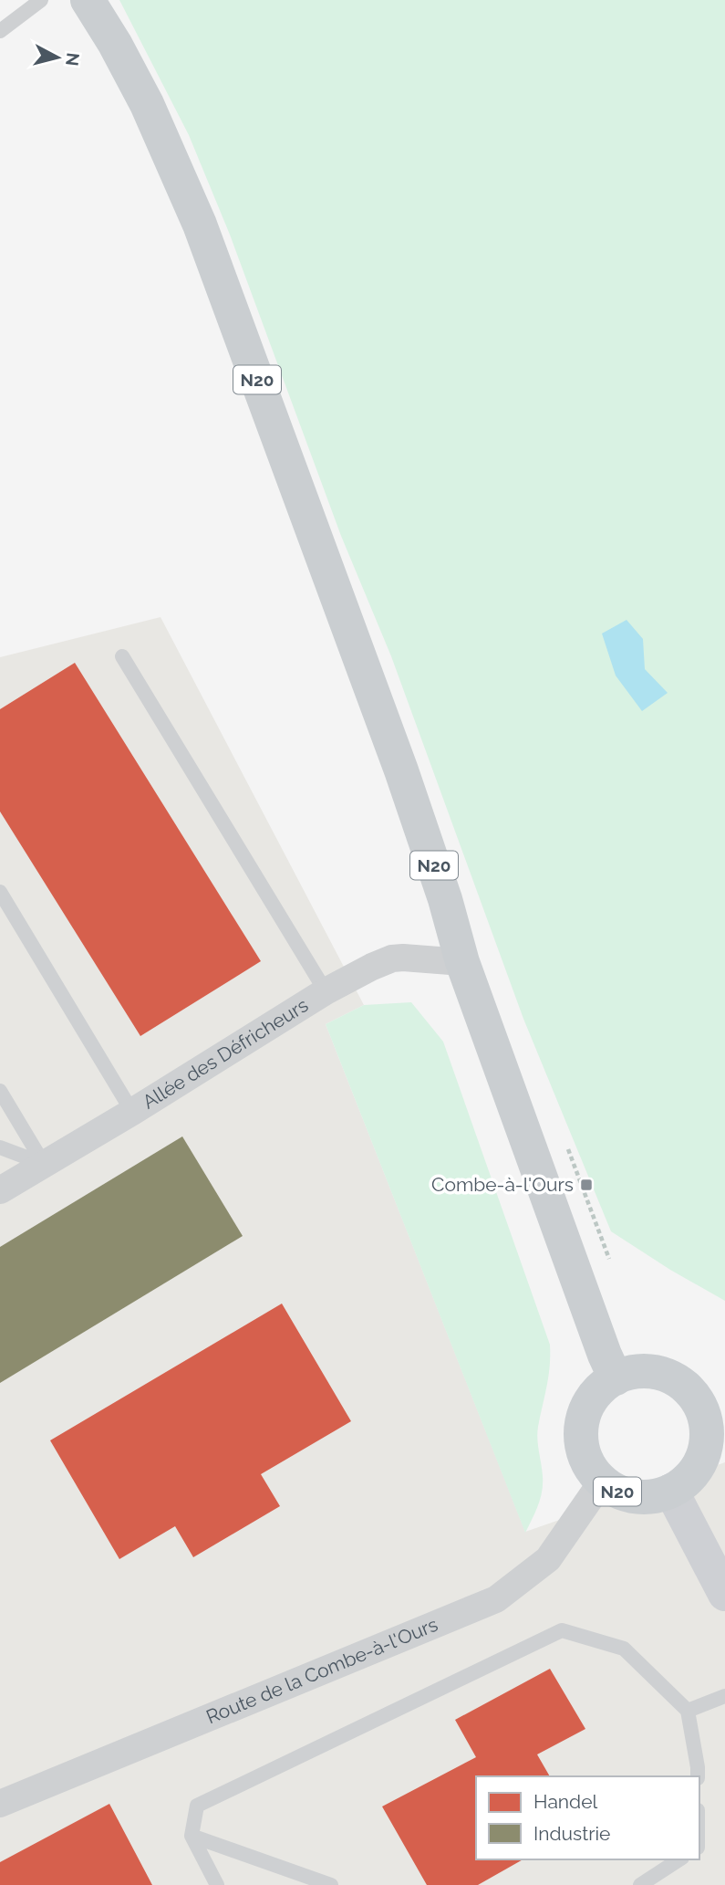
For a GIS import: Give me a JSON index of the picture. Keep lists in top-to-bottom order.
{
  "streets": {
    "main road": ["N20"],
    "street": ["Allée des Défricheurs", "Route de la Combe-à-l'Ours"]
  },
  "crossings": [
    ["N20", "Allée des Défricheurs"],
    ["N20", "Route de la Combe-à-l'Ours"]
  ],
  "places": {
    "transit": ["Combe-à-l'Ours"]
  },
  "legend": ["Handel", "Industrie"],
  "north": "right"
}
